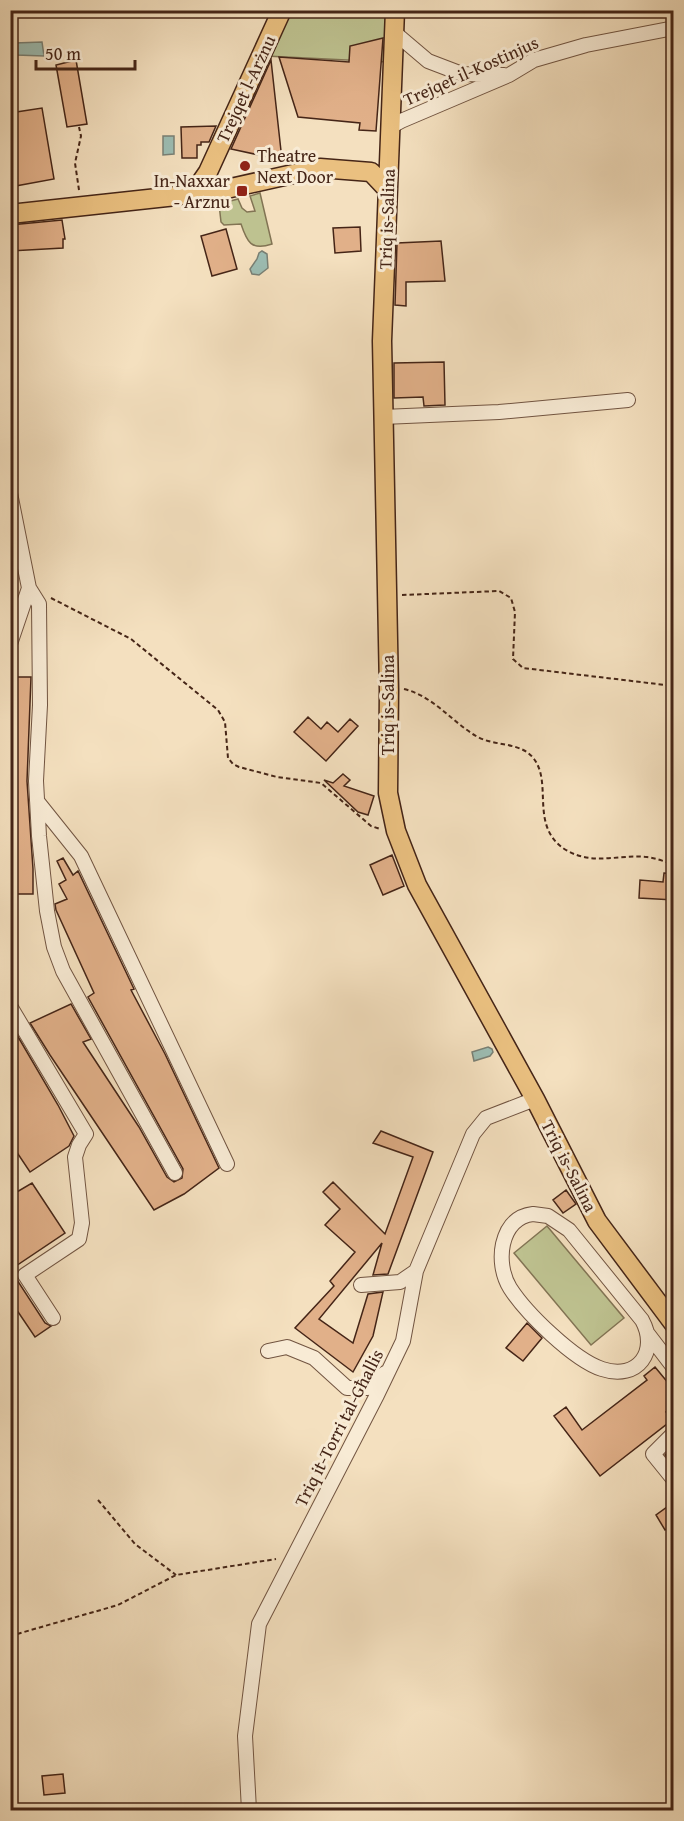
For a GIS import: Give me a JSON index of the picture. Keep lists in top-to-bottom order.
{
  "streets": {
    "main road": ["Trejqet l-Arżnu", "Triq is-Salina"],
    "street": ["Trejqet il-Kostinjus", "Triq it-Torri tal-Għallis"]
  },
  "crossings": [
    ["Trejqet il-Kostinjus", "Triq is-Salina"],
    ["Triq is-Salina", "Triq it-Torri tal-Għallis"]
  ],
  "places": {
    "other": ["Theatre Next Door"],
    "transit": ["In-Naxxar - Arznu"]
  },
  "scale_bar": "50 m"
}
